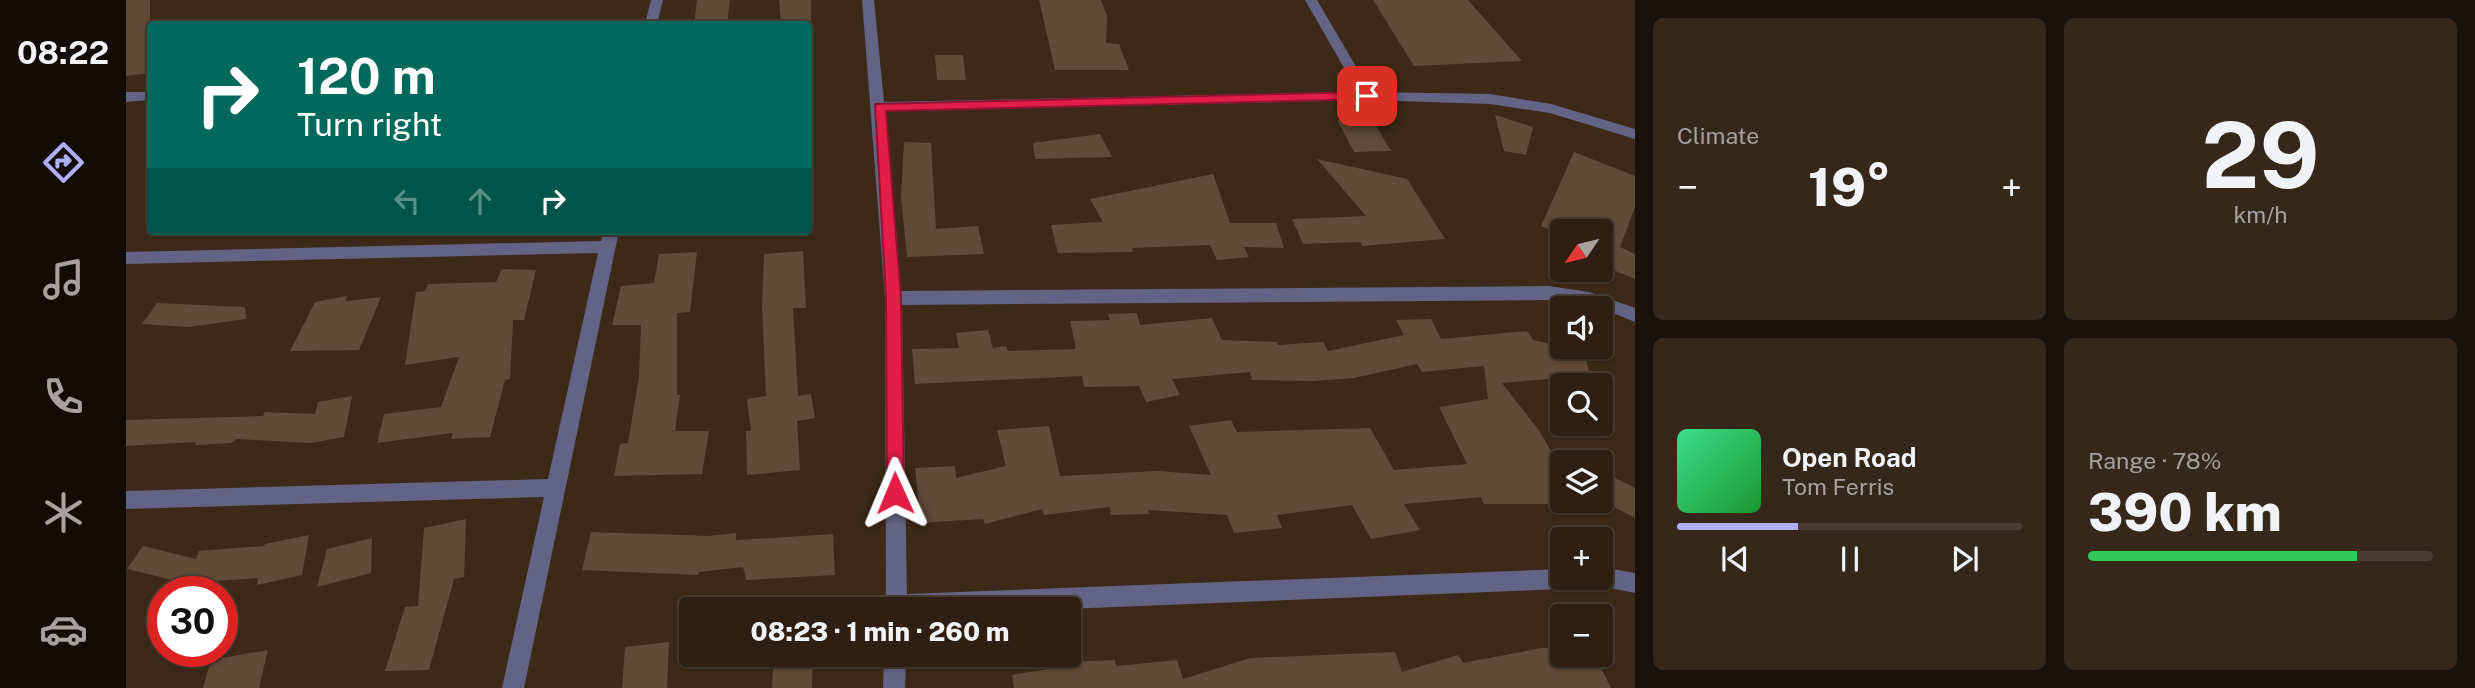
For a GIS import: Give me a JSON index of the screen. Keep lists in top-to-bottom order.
{
  "north": "bottom left",
  "page": {
    "tabs": "08:22",
    "tile": [
      "Climate",
      ["29", "km/h"],
      ["Range · 78%", "390 km"]
    ],
    "turn": ["120 m", "Turn right"],
    "heat": ["−", "19°", "+"],
    "map_buttons": ["+", "−"],
    "song": ["Open Road", "Tom Ferris"],
    "limit": "30",
    "trip": "08:23 · 1 min · 260 m"
  }
}
